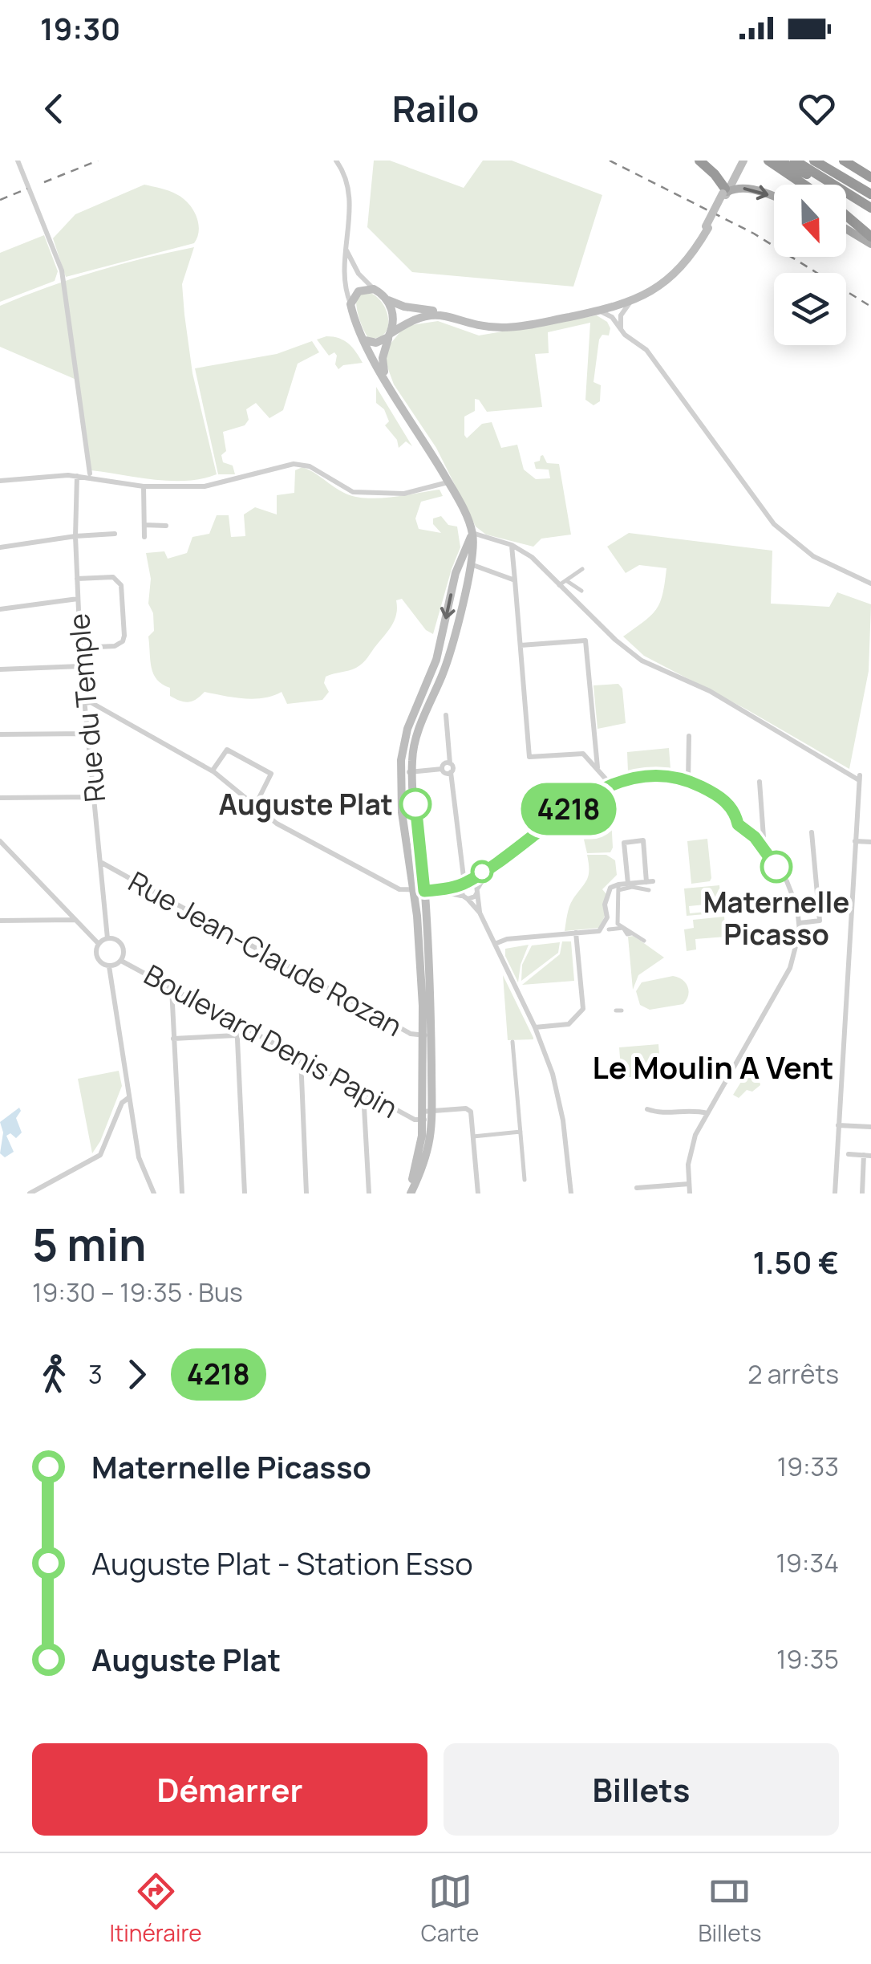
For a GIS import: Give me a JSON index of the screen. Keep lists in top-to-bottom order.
{
  "streets": {
    "street": ["Rue du Temple", "Rue Jean-Claude Rozan", "Boulevard Denis Papin"]
  },
  "crossings": [
    ["Rue du Temple", "Rue Jean-Claude Rozan"],
    ["Rue du Temple", "Boulevard Denis Papin"]
  ],
  "districts": ["Le Moulin A Vent"],
  "places": ["Auguste Plat", "Maternelle Picasso"],
  "lines": ["bus line 4218"],
  "north": "bottom",
  "page": {
    "status": "19:30",
    "header": "Railo",
    "on_map": "4218",
    "heading": ["5 min", "19:30 – 19:35 · Bus", "1.50 €"],
    "legs": ["3", "4218", "2 arrêts"],
    "list": [
      {
        "name": "Maternelle Picasso",
        "value": "19:33"
      },
      {
        "name": "Auguste Plat - Station Esso",
        "value": "19:34"
      },
      {
        "name": "Auguste Plat",
        "value": "19:35"
      }
    ],
    "buttons": ["Démarrer", "Billets"],
    "tabs": ["Itinéraire", "Carte", "Billets"]
  }
}
